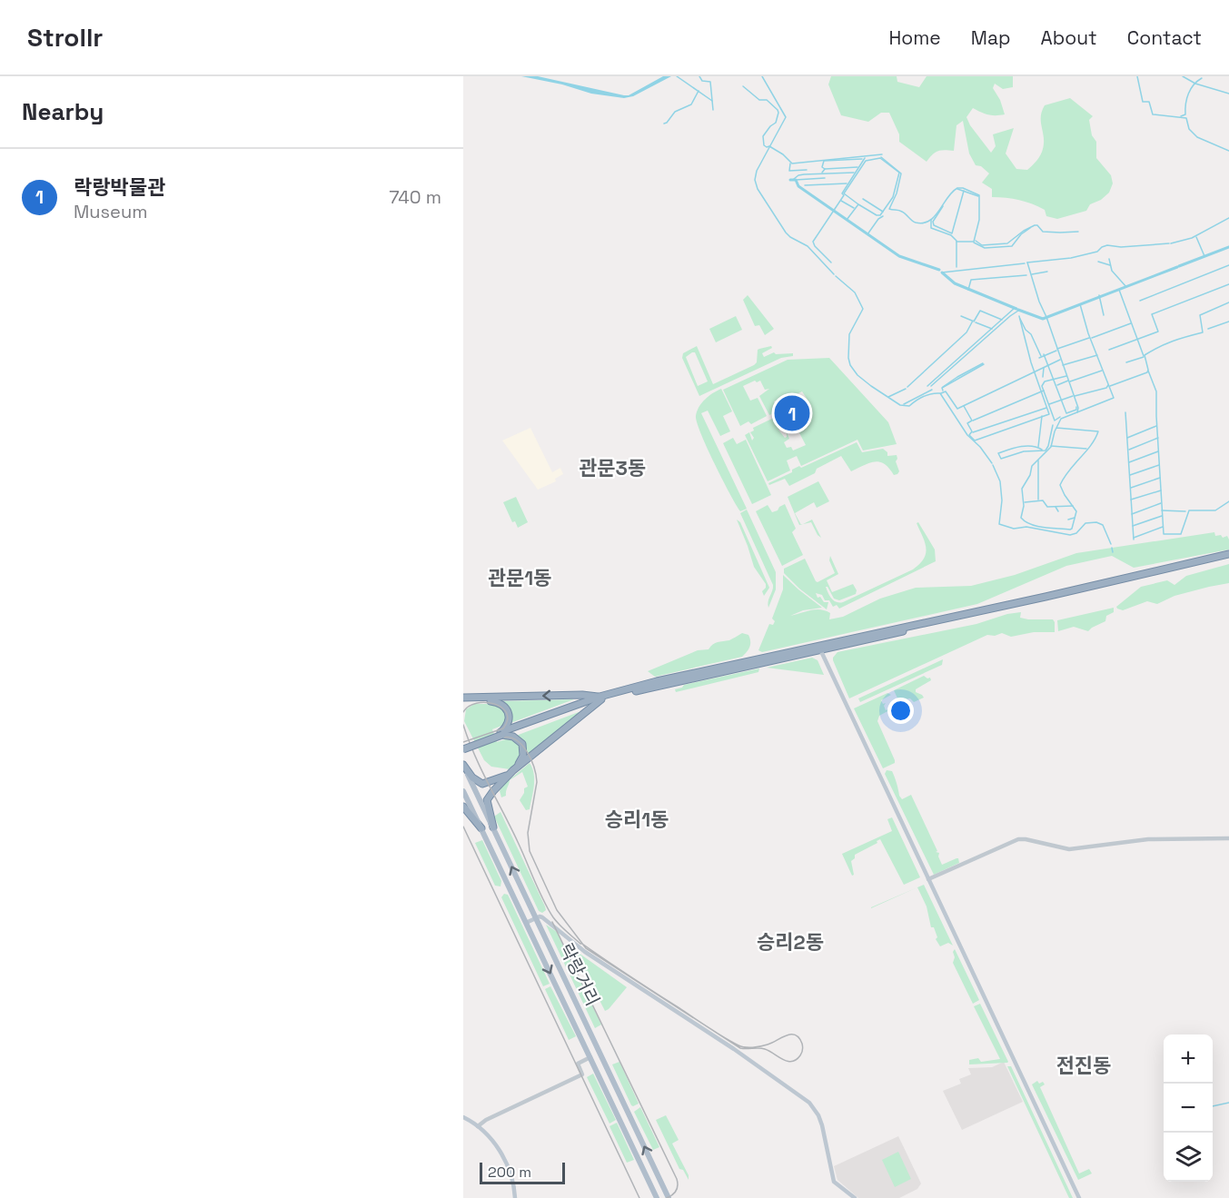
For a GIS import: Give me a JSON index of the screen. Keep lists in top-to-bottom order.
{
  "streets": {
    "main road": ["락랑거리"]
  },
  "districts": [
    "관문3동",
    "관문1동",
    "승리1동",
    "승리2동",
    "전진동"
  ],
  "scale_bar": "200 m",
  "page": {
    "header": "Strollr",
    "nav": [
      "Home",
      "Map",
      "About",
      "Contact"
    ],
    "heading": "Nearby",
    "list": [
      {
        "mark": "1",
        "name": "락랑박물관",
        "note": "Museum",
        "value": "740 m"
      }
    ],
    "pins": "1",
    "map_buttons": ["+", "−"],
    "scale": "200 m"
  }
}
